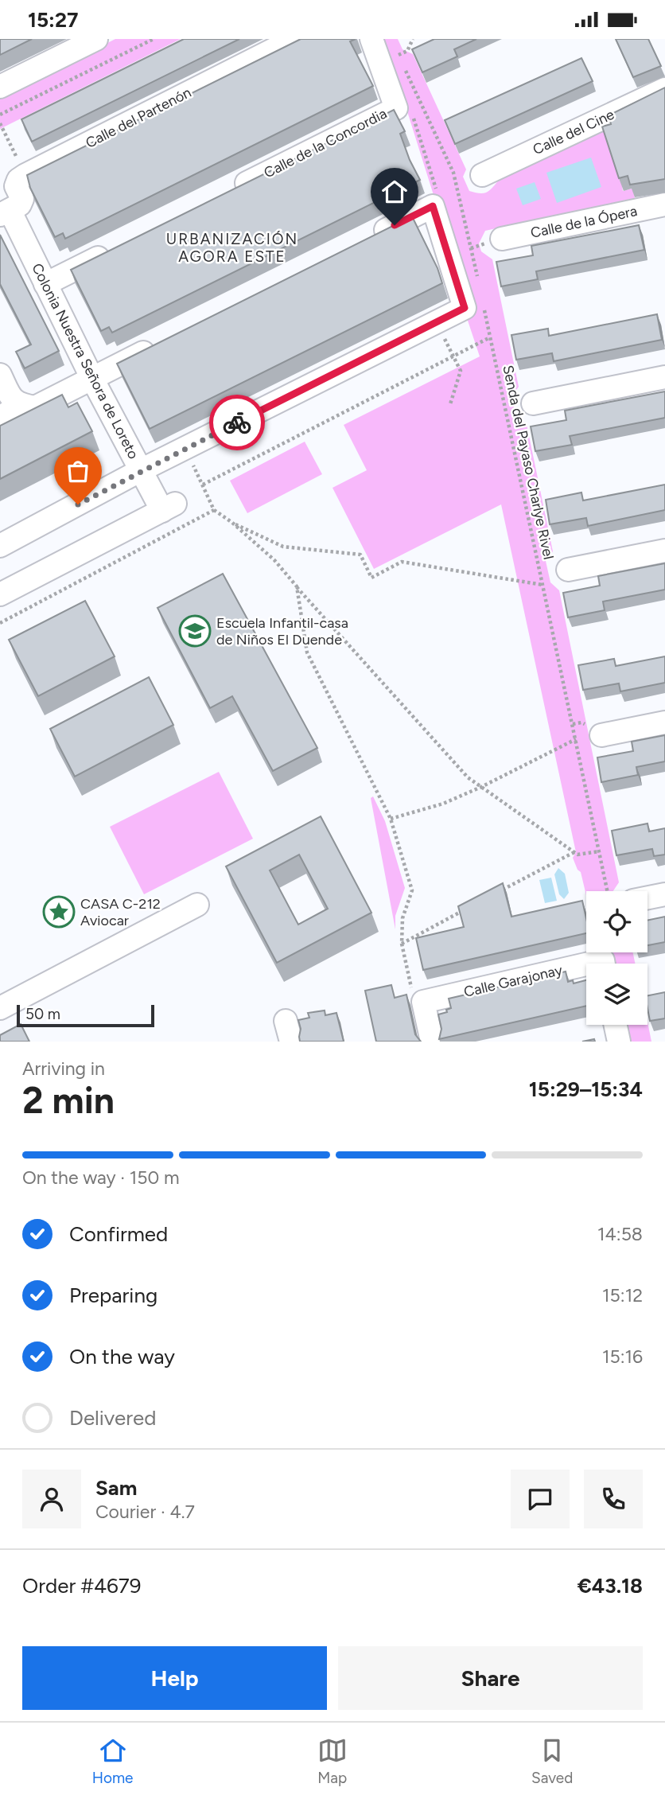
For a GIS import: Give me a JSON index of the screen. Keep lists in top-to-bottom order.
{
  "streets": {
    "street": [
      "Calle del Partenón",
      "Calle del Cine",
      "Calle de la Concordia",
      "Calle de la Ópera",
      "Colonia Nuestra Señora de Loreto",
      "Calle Garajonay"
    ],
    "path": ["Senda del Payaso Charlye Rivel"]
  },
  "districts": ["URBANIZACIÓN AGORA ESTE"],
  "places": {
    "school or university": ["Escuela Infantil-casa de Niños El Duende"],
    "place": ["CASA C-212 Aviocar"]
  },
  "scale_bar": "50 m",
  "page": {
    "status": "15:27",
    "scale": "50 m",
    "heading": ["2 min", "Arriving in", "15:29–15:34"],
    "panel": [
      "Sam",
      "Courier · 4.7",
      "Order #4679",
      "€43.18"
    ],
    "bar": "On the way · 150 m",
    "list": [
      ["Confirmed", "14:58"],
      ["Preparing", "15:12"],
      ["On the way", "15:16"],
      "Delivered"
    ],
    "buttons": ["Help", "Share"],
    "tabs": ["Home", "Map", "Saved"]
  }
}
